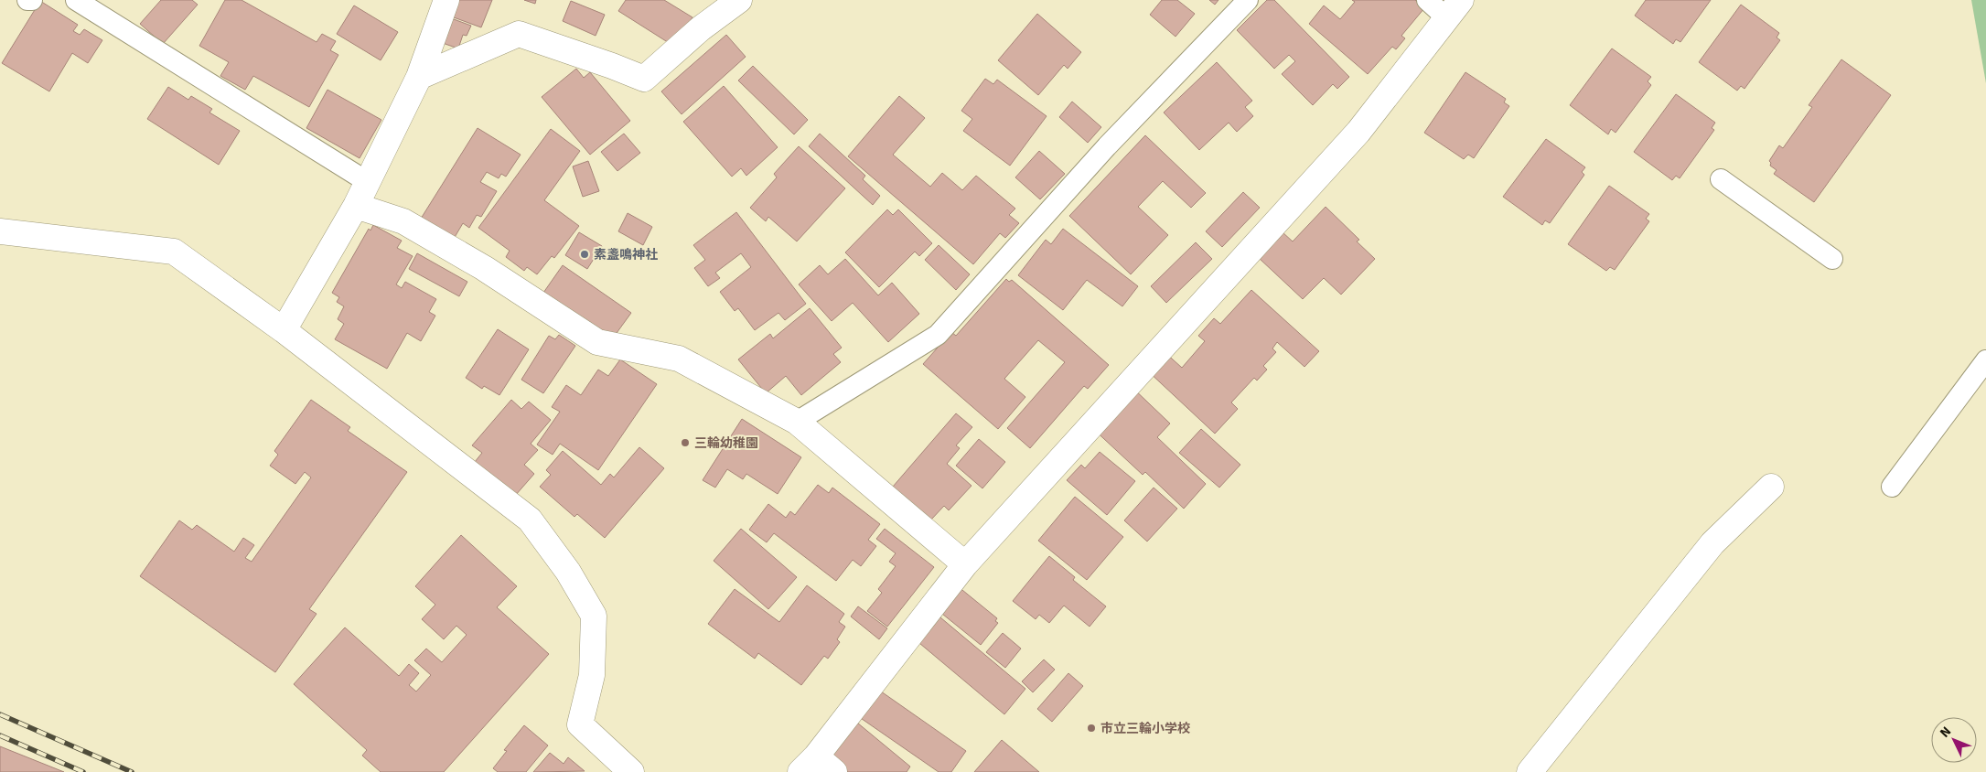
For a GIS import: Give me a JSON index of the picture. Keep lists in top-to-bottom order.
{
  "places": ["素盞鳴神社", "三輪幼稚園", "市立三輪小学校"],
  "north": "top left"
}
